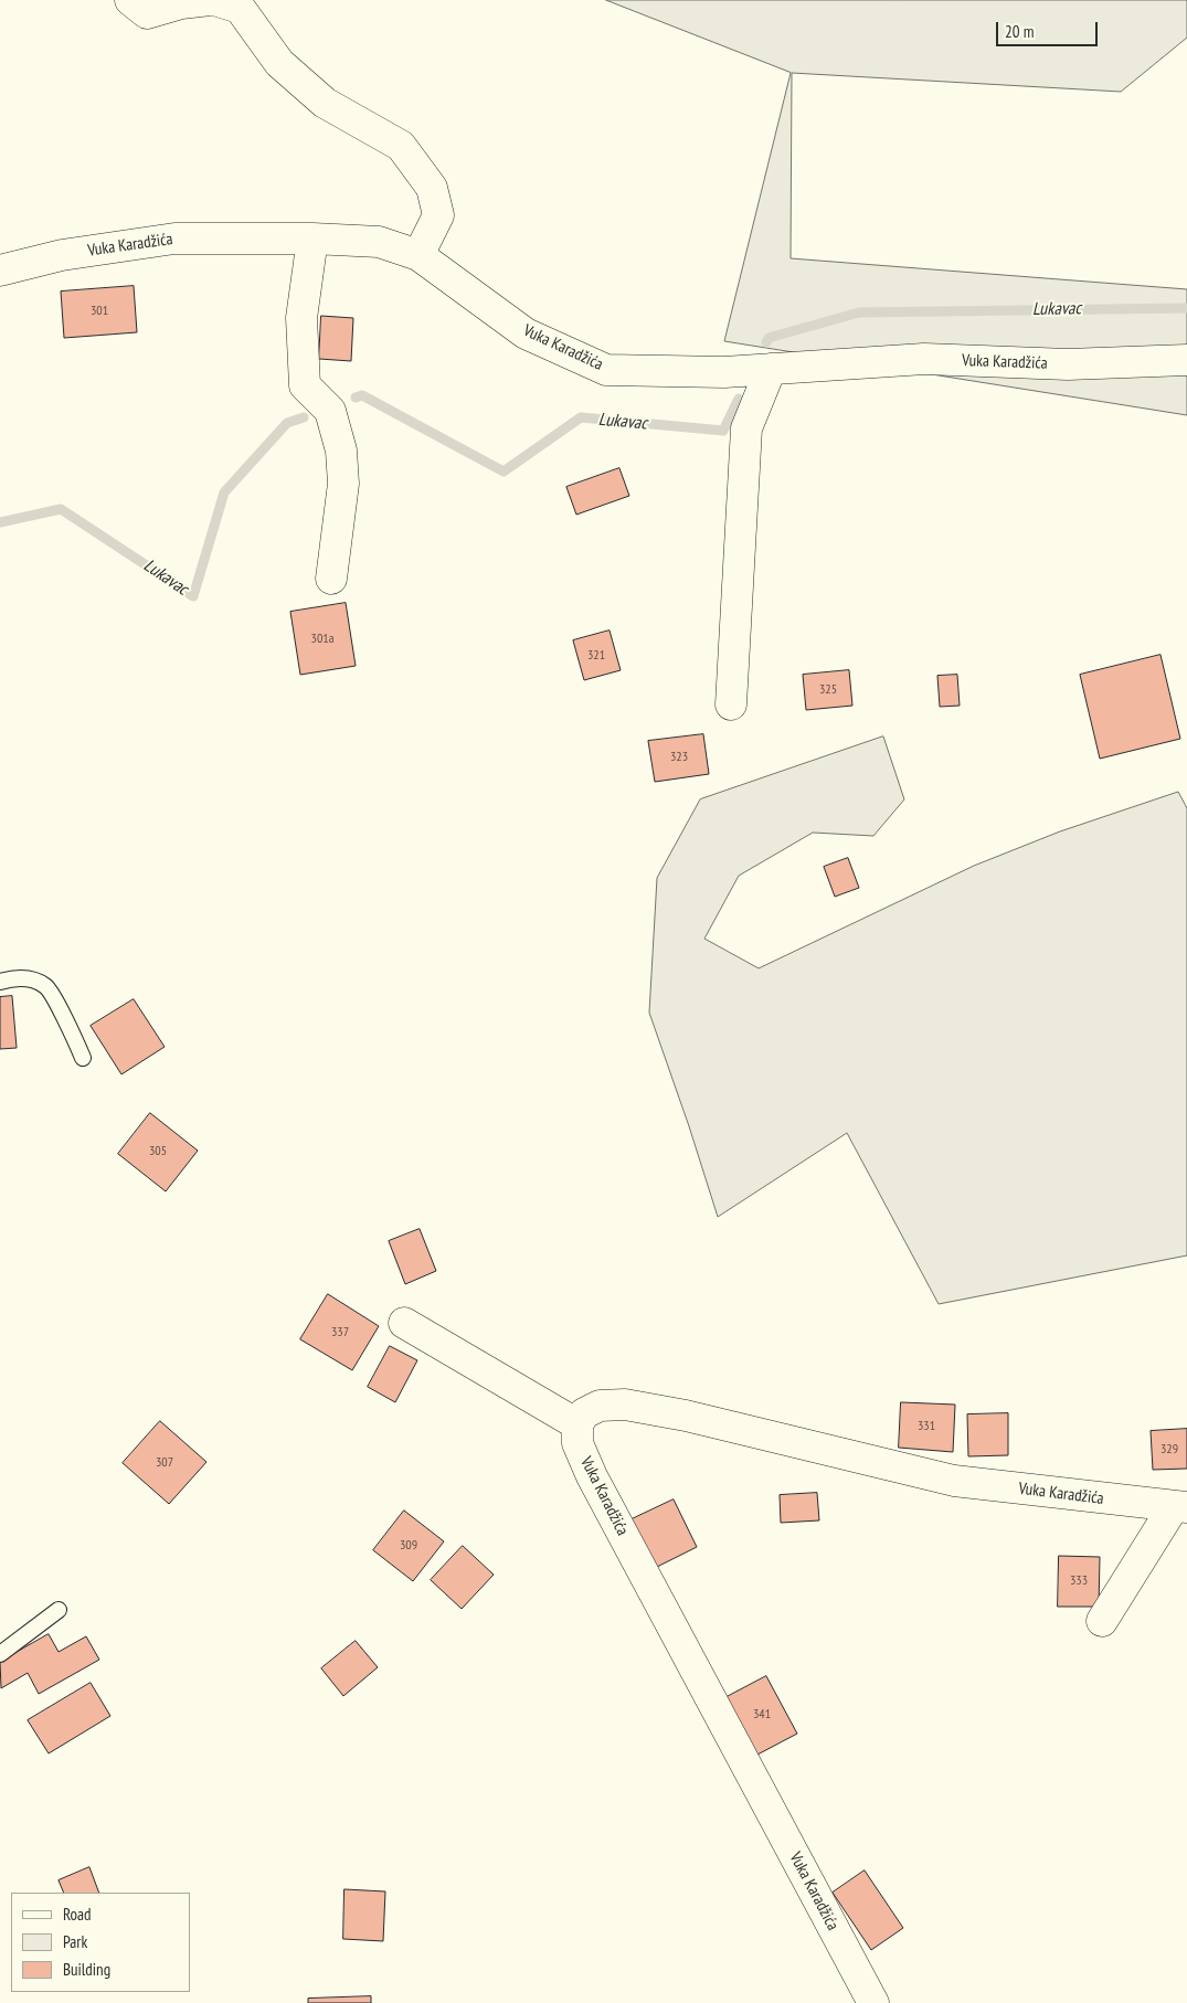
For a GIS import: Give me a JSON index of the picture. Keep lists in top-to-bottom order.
{
  "streets": {
    "street": ["Vuka Karadžića"]
  },
  "water": ["Lukavac"],
  "house_numbers": [
    "301",
    "301a",
    "321",
    "325",
    "323",
    "305",
    "337",
    "331",
    "329",
    "307",
    "309",
    "333",
    "341"
  ],
  "legend": ["Road", "Park", "Building"],
  "scale_bar": "20 m"
}
